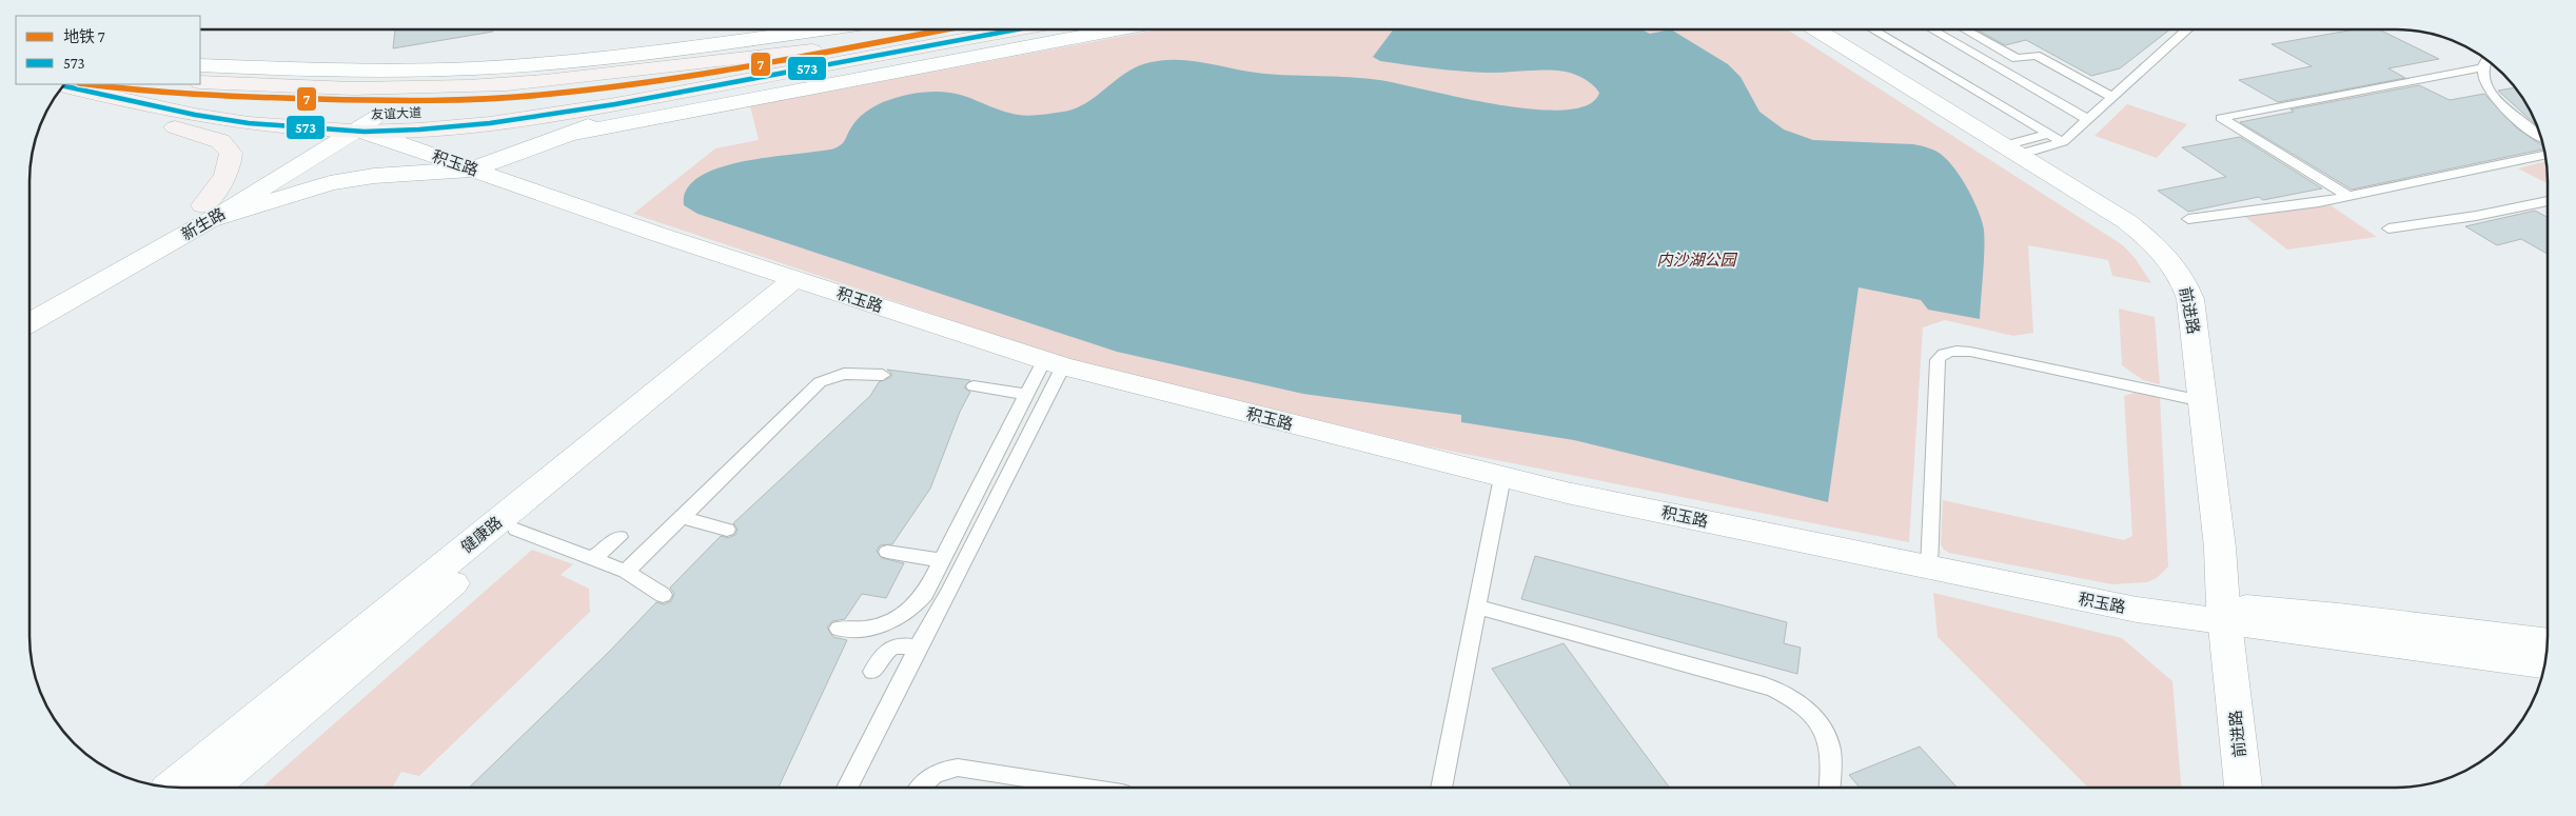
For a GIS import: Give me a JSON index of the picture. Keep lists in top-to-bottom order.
{
  "streets": {
    "main road": [
      "友谊大道",
      "积玉路",
      "新生路",
      "前进路",
      "健康路"
    ]
  },
  "crossings": [
    ["友谊大道", "积玉路"],
    ["友谊大道", "新生路"],
    ["积玉路", "新生路"],
    ["积玉路", "前进路"],
    ["积玉路", "健康路"]
  ],
  "parks": ["内沙湖公园"],
  "lines": ["metro line 7", "transit line 573"],
  "legend": ["地铁 7", "573"]
}
